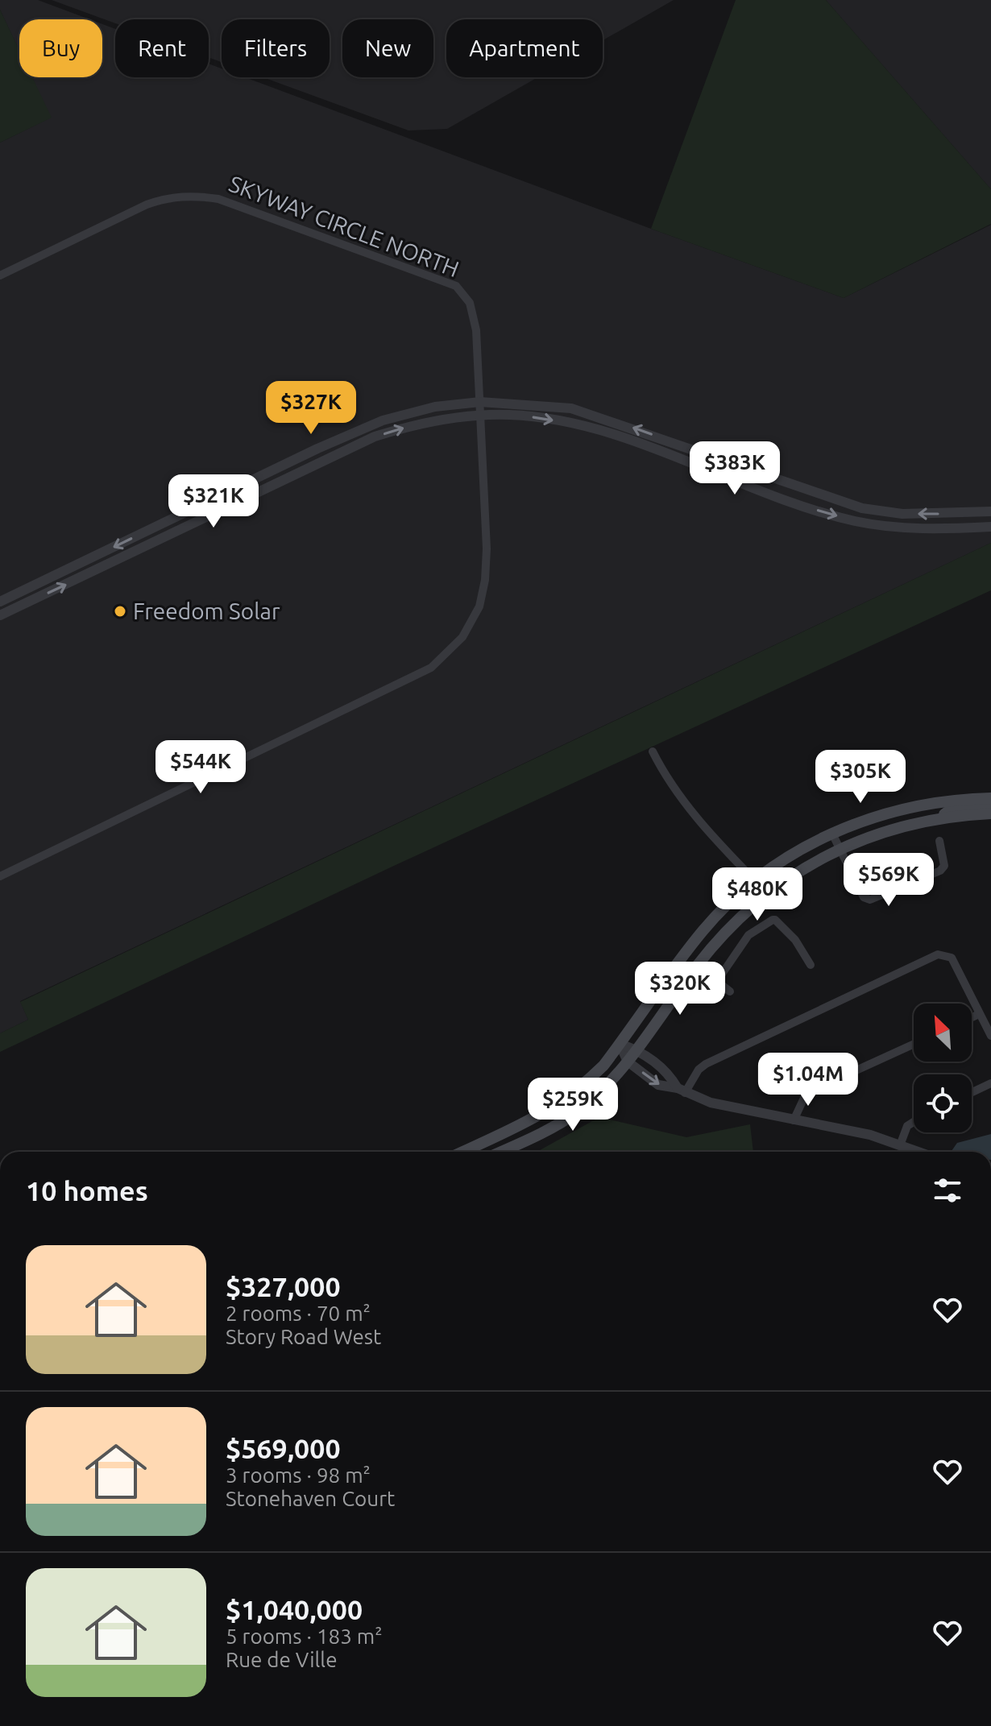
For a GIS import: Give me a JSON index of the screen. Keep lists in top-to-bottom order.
{
  "streets": {
    "street": ["SKYWAY CIRCLE NORTH"]
  },
  "places": ["Freedom Solar"],
  "north": "top left",
  "page": {
    "chip": [
      "Buy",
      "Rent",
      "Filters",
      "New",
      "Apartment"
    ],
    "price": [
      "$327K",
      "$383K",
      "$321K",
      "$544K",
      "$305K",
      "$569K",
      "$480K",
      "$320K",
      "$1.04M",
      "$259K"
    ],
    "heading": "10 homes",
    "list": [
      {
        "name": "$327,000",
        "note": "2 rooms · 70 m² · Story Road West"
      },
      {
        "name": "$569,000",
        "note": "3 rooms · 98 m² · Stonehaven Court"
      },
      {
        "name": "$1,040,000",
        "note": "5 rooms · 183 m² · Rue de Ville"
      }
    ]
  }
}
